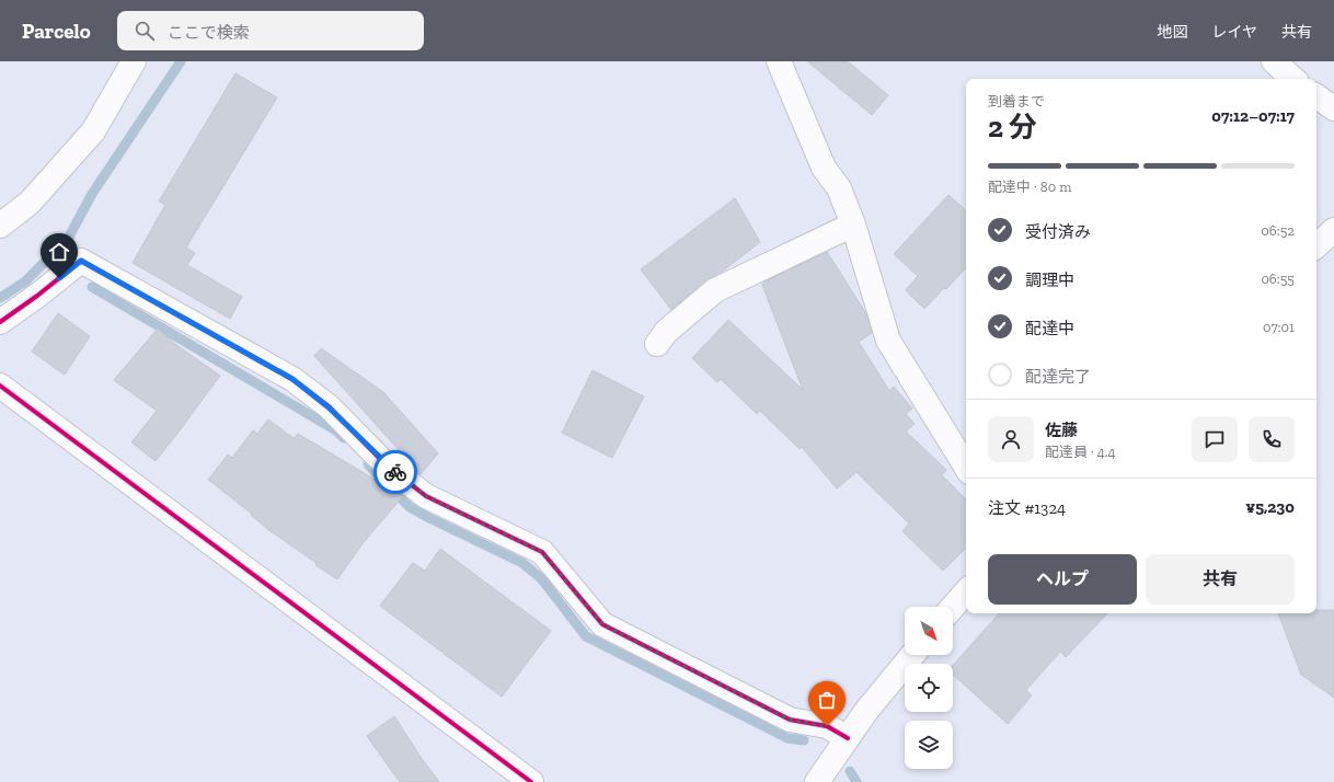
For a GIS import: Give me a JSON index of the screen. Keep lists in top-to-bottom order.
{
  "north": "bottom right",
  "page": {
    "header": "Parcelo",
    "search": "ここで検索",
    "nav": ["地図", "レイヤ", "共有"],
    "heading": ["2 分", "到着まで", "07:12–07:17"],
    "panel": [
      "佐藤",
      "配達員 · 4.4",
      "注文 #1324",
      "¥5,230"
    ],
    "bar": "配達中 · 80 m",
    "list": [
      ["受付済み", "06:52"],
      ["調理中", "06:55"],
      ["配達中", "07:01"],
      "配達完了"
    ],
    "buttons": ["ヘルプ", "共有"]
  }
}
